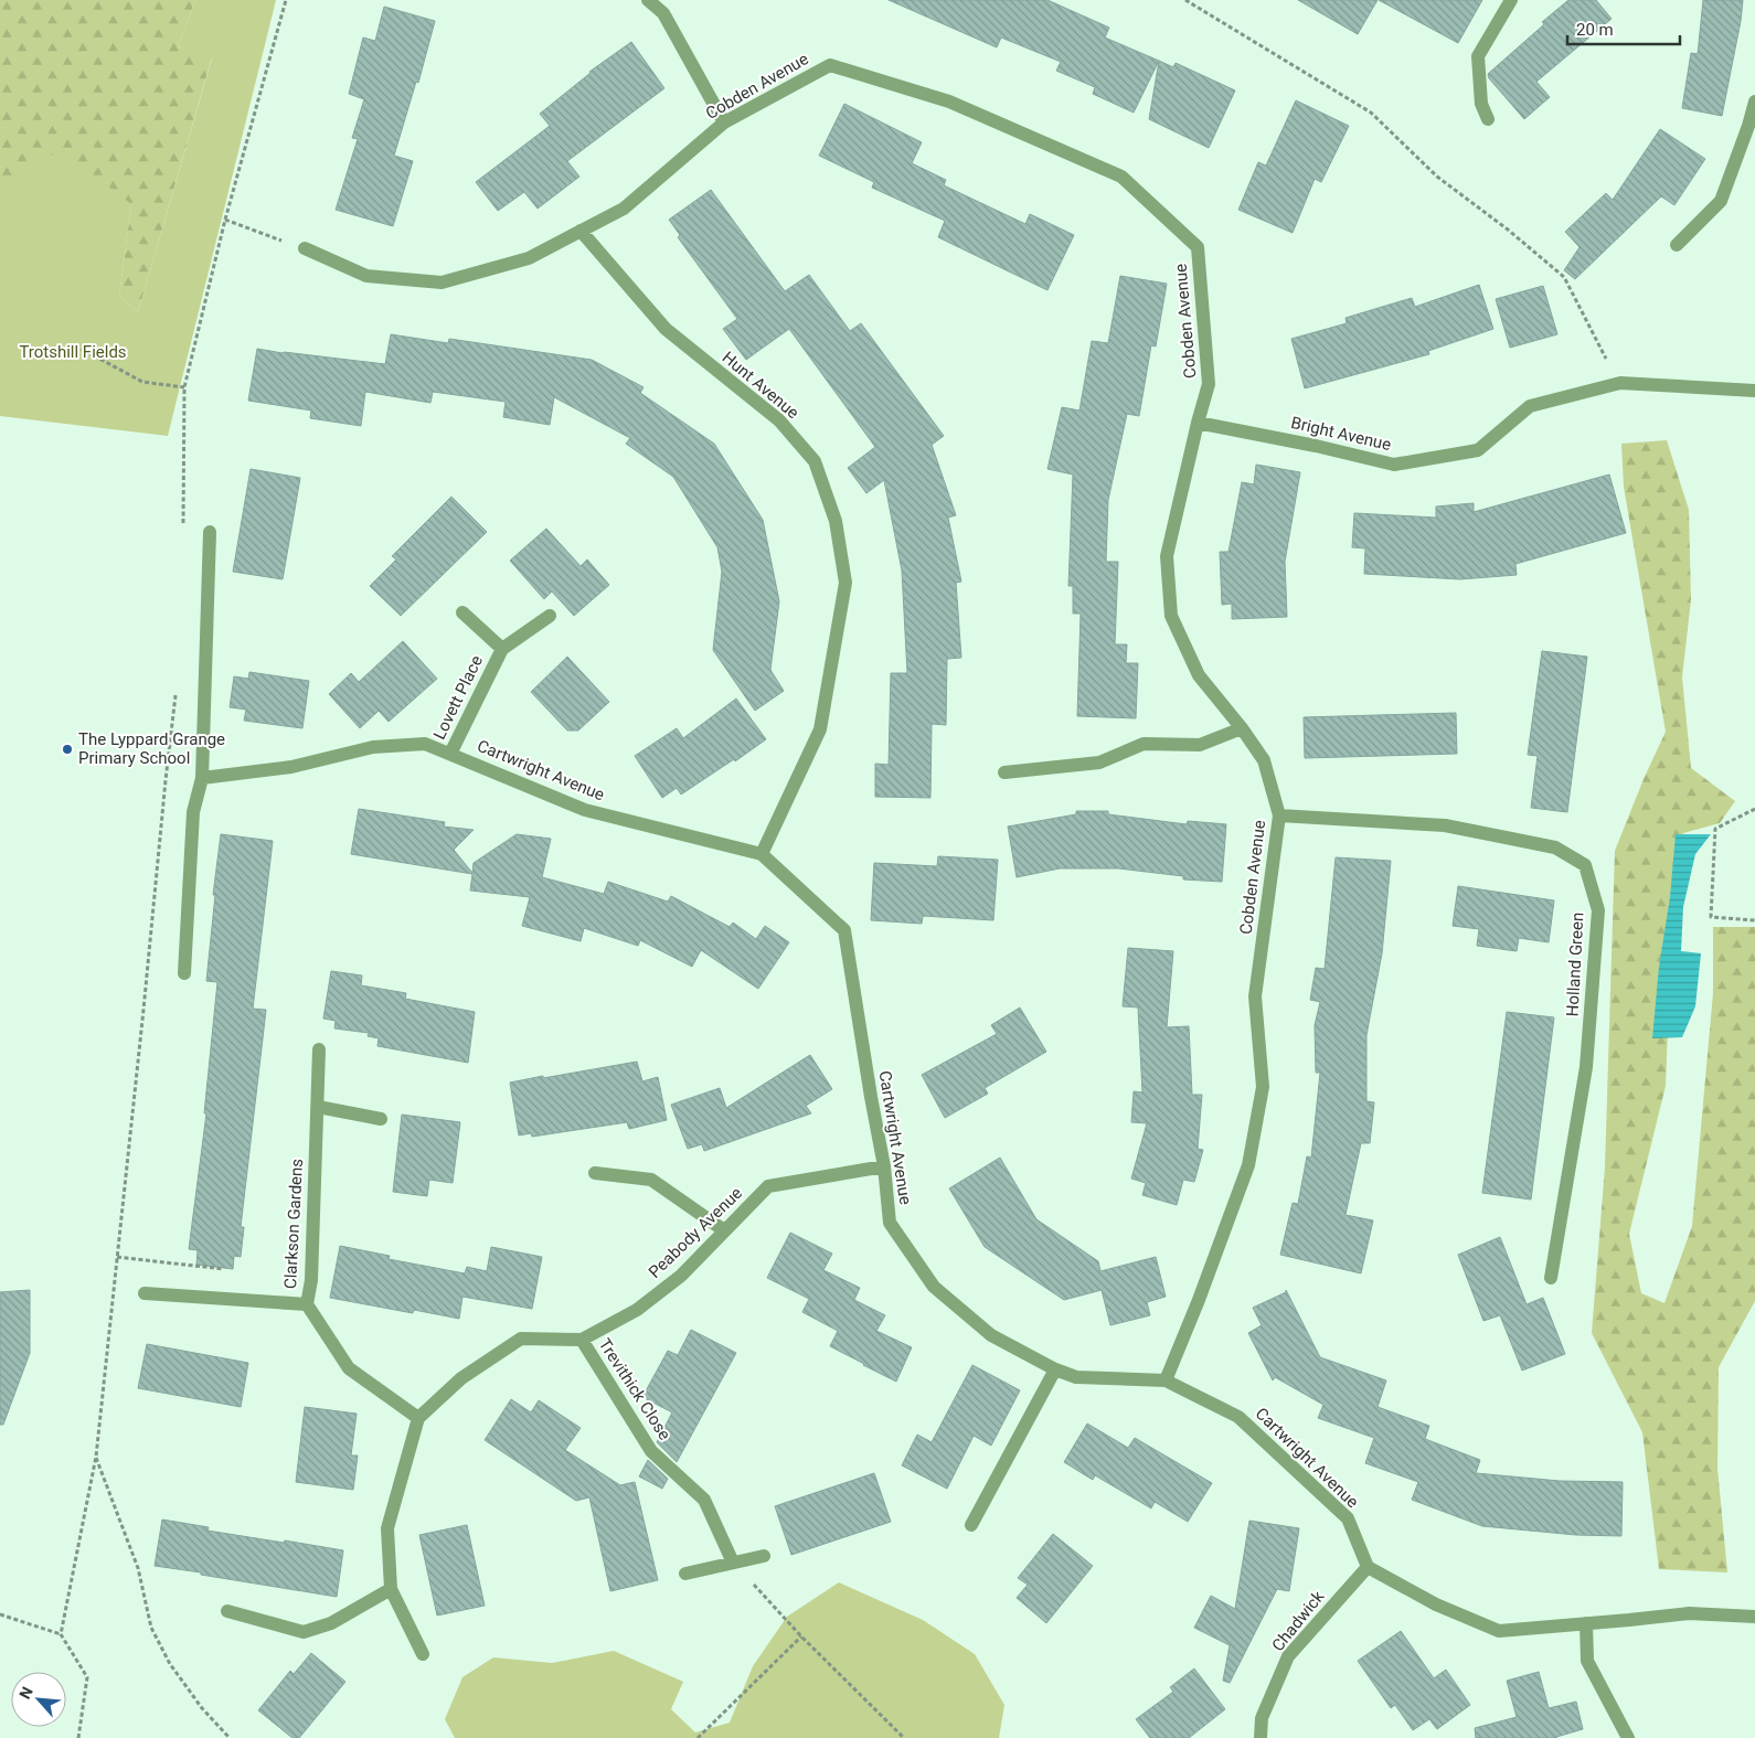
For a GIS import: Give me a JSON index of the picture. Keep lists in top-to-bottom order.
{
  "streets": {
    "street": [
      "Cobden Avenue",
      "Hunt Avenue",
      "Bright Avenue",
      "Lovett Place",
      "Cartwright Avenue",
      "Holland Green",
      "Clarkson Gardens",
      "Peabody Avenue",
      "Trevithick Close",
      "Chadwick"
    ]
  },
  "crossings": [
    ["Cobden Avenue", "Hunt Avenue"],
    ["Cobden Avenue", "Bright Avenue"],
    ["Cobden Avenue", "Cartwright Avenue"],
    ["Cobden Avenue", "Holland Green"],
    ["Hunt Avenue", "Cartwright Avenue"],
    ["Lovett Place", "Cartwright Avenue"],
    ["Cartwright Avenue", "Peabody Avenue"],
    ["Cartwright Avenue", "Chadwick"],
    ["Clarkson Gardens", "Peabody Avenue"],
    ["Peabody Avenue", "Trevithick Close"]
  ],
  "parks": ["Trotshill Fields"],
  "places": ["The Lyppard Grange Primary School"],
  "scale_bar": "20 m",
  "north": "top left"
}
